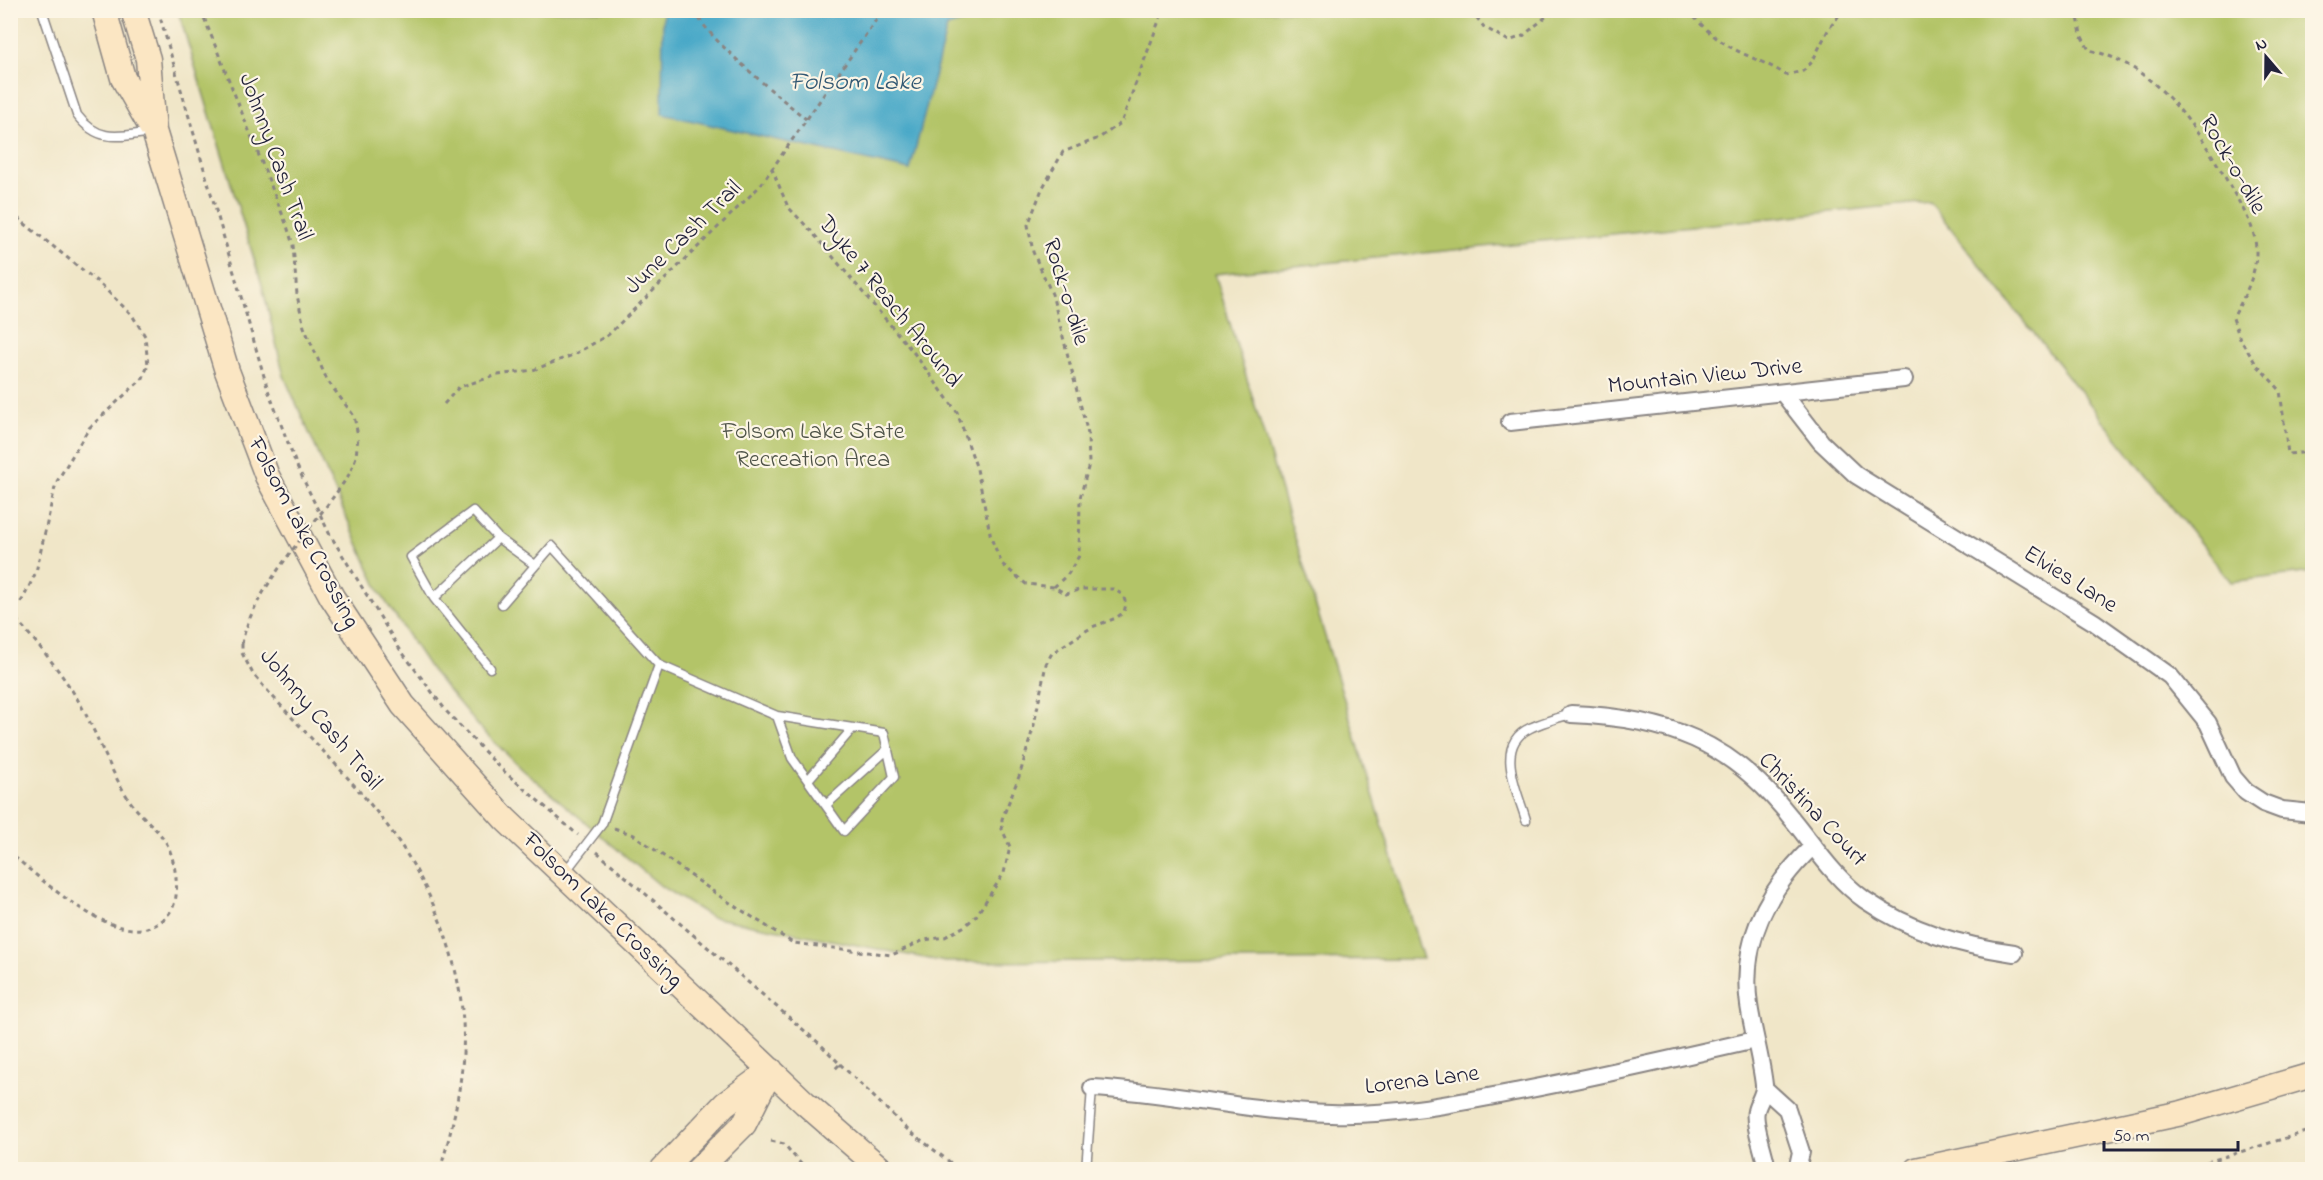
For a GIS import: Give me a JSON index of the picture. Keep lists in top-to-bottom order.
{
  "streets": {
    "main road": ["Folsom Lake Crossing"],
    "street": [
      "Mountain View Drive",
      "Elvies Lane",
      "Christina Court",
      "Lorena Lane"
    ],
    "path": [
      "Johnny Cash Trail",
      "Rock-o-dile",
      "June Cash Trail",
      "Dyke 7 Reach Around"
    ]
  },
  "crossings": [
    ["Rock-o-dile", "Dyke 7 Reach Around"],
    ["June Cash Trail", "Dyke 7 Reach Around"],
    ["Mountain View Drive", "Elvies Lane"]
  ],
  "water": ["Folsom Lake"],
  "parks": ["Folsom Lake State Recreation Area"],
  "scale_bar": "50 m",
  "north": "top"
}
